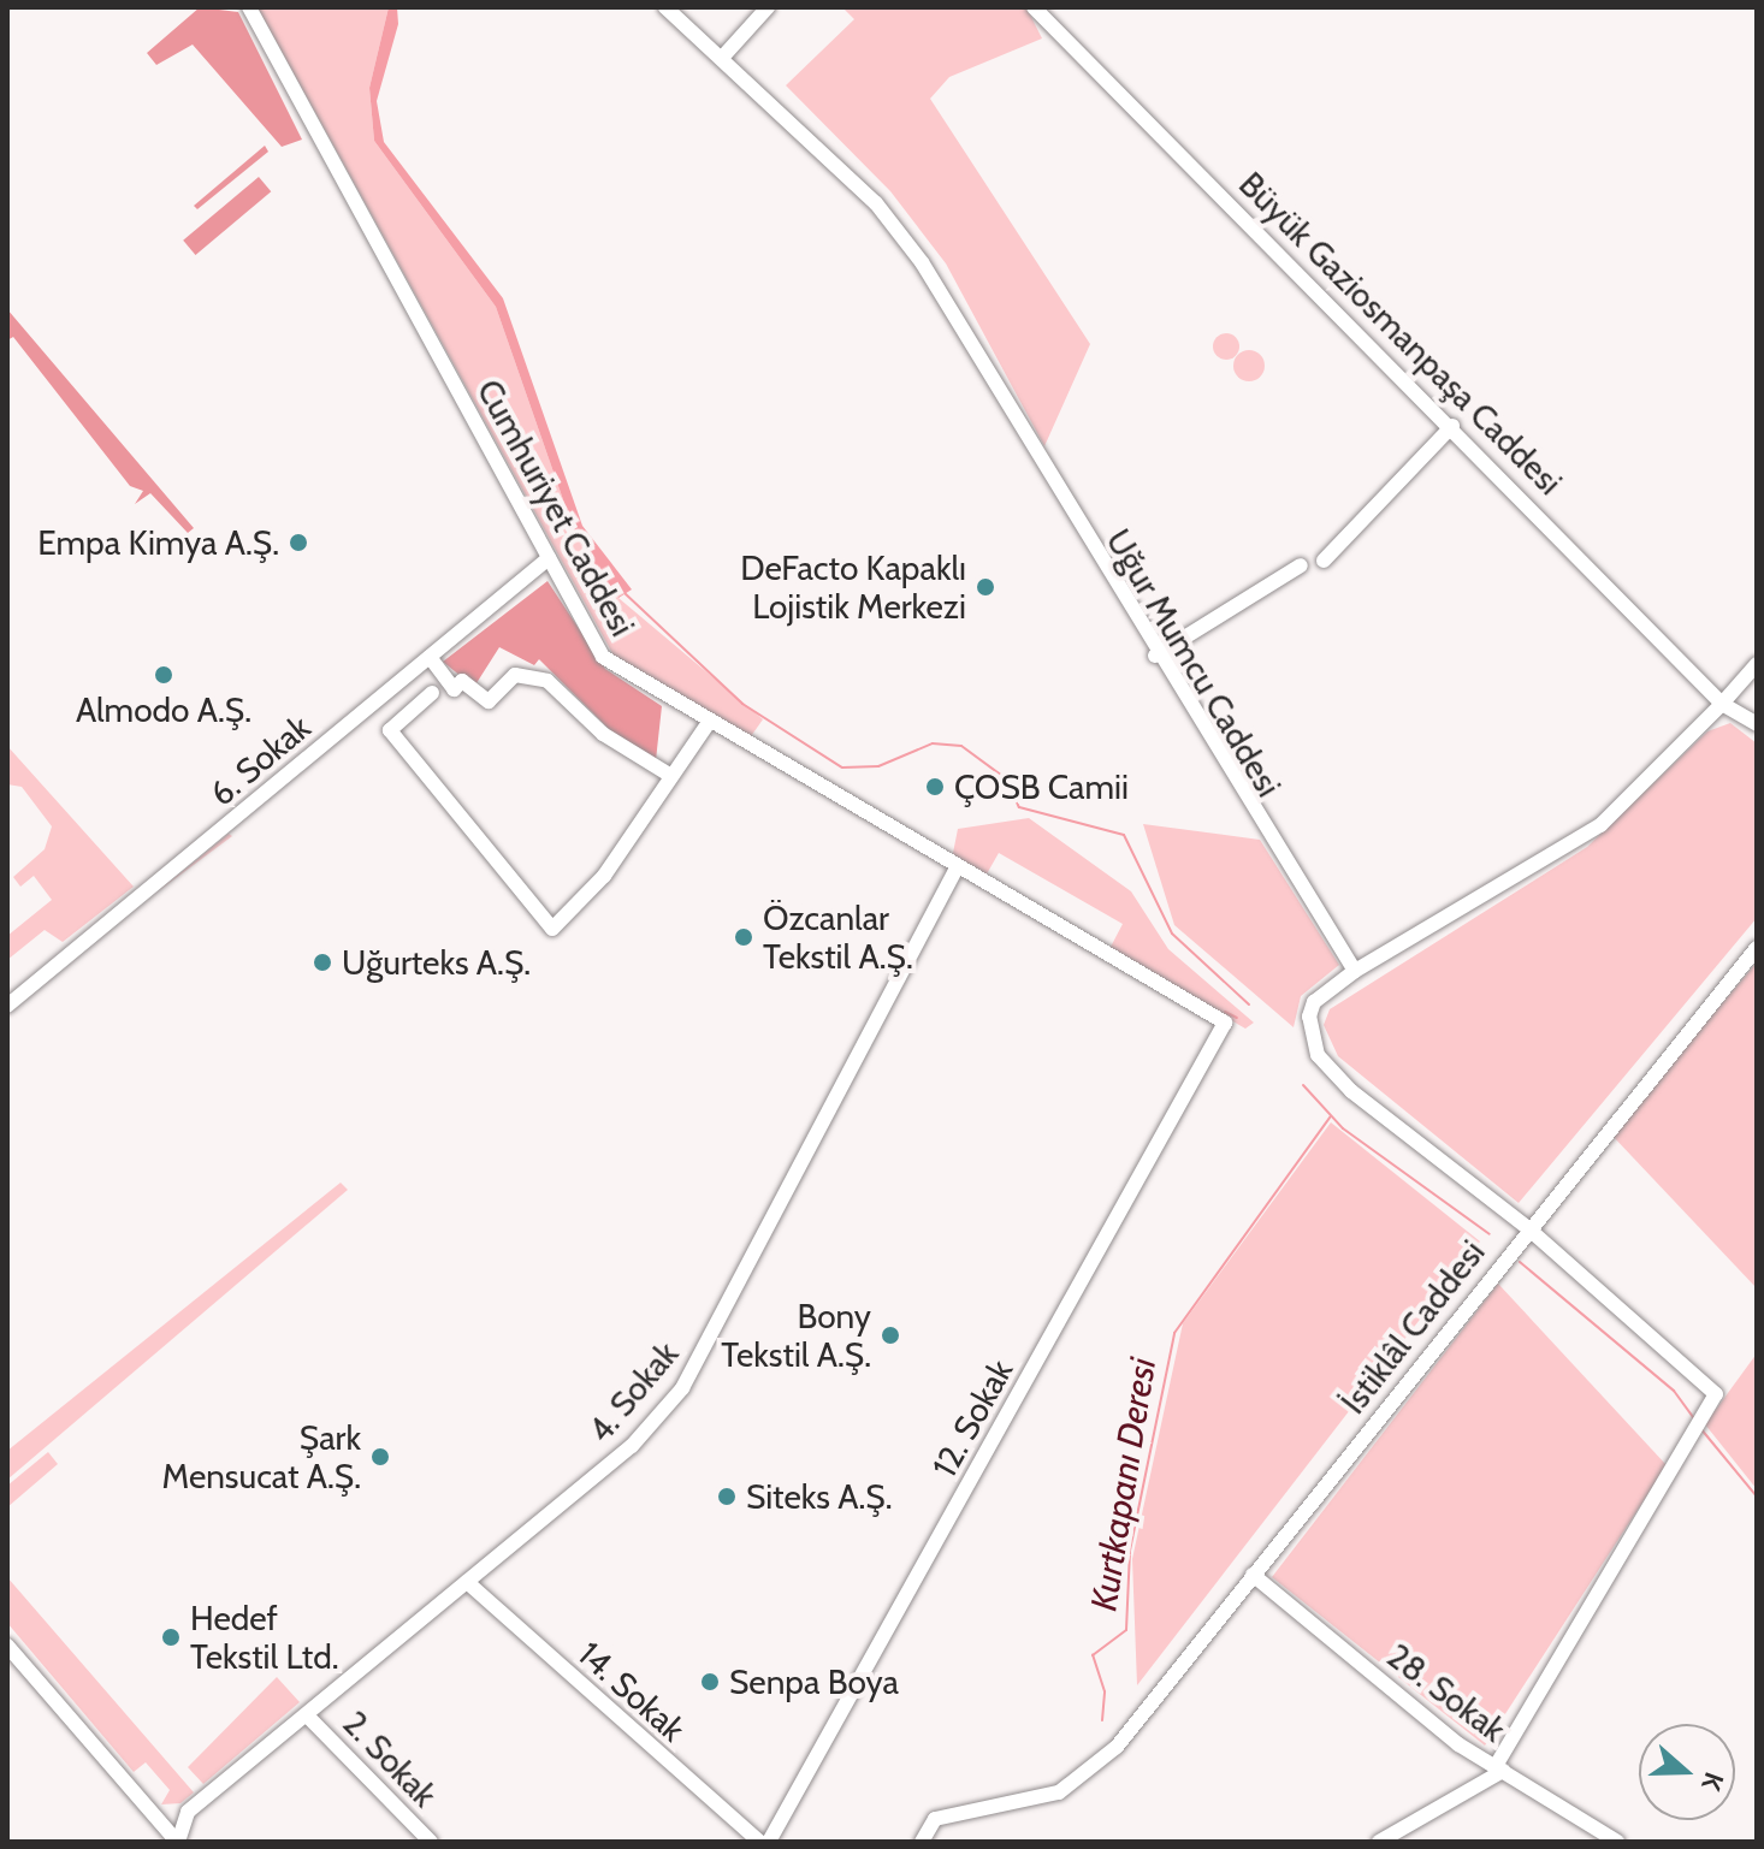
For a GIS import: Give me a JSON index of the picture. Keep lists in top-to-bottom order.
{
  "streets": {
    "street": [
      "Büyük Gaziosmanpaşa Caddesi",
      "Cumhuriyet Caddesi",
      "Uğur Mumcu Caddesi",
      "6. Sokak",
      "İstiklâl Caddesi",
      "4. Sokak",
      "12. Sokak",
      "14. Sokak",
      "28. Sokak",
      "2. Sokak"
    ]
  },
  "crossings": [
    ["Cumhuriyet Caddesi", "6. Sokak"],
    ["Cumhuriyet Caddesi", "4. Sokak"],
    ["Cumhuriyet Caddesi", "12. Sokak"],
    ["İstiklâl Caddesi", "28. Sokak"],
    ["4. Sokak", "14. Sokak"],
    ["4. Sokak", "2. Sokak"]
  ],
  "water": ["Kurtkapanı Deresi"],
  "places": [
    "Empa Kimya A.Ş.",
    "DeFacto Kapaklı Lojistik Merkezi",
    "Almodo A.Ş.",
    "ÇOSB Camii",
    "Özcanlar Tekstil A.Ş.",
    "Uğurteks A.Ş.",
    "Bony Tekstil A.Ş.",
    "Şark Mensucat A.Ş.",
    "Siteks A.Ş.",
    "Hedef Tekstil Ltd.",
    "Senpa Boya"
  ],
  "north": "right"
}
